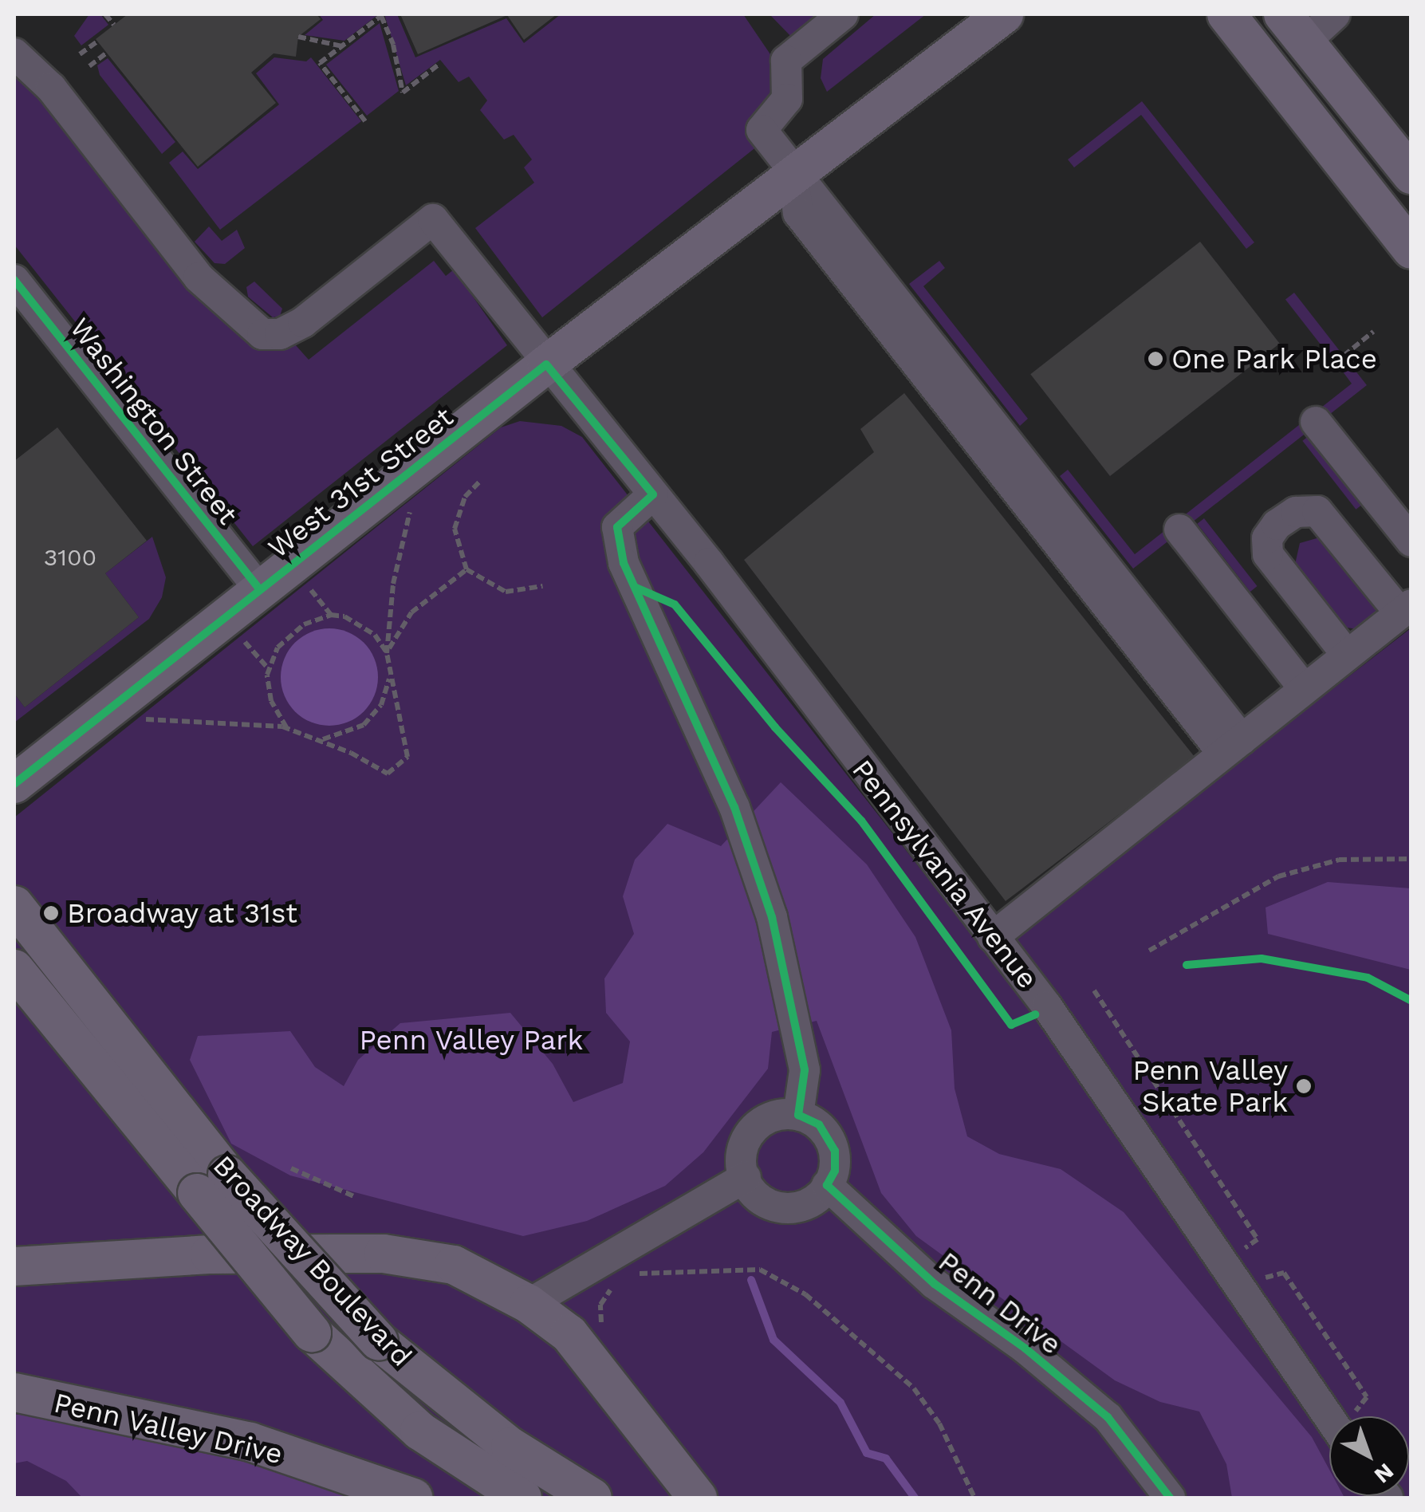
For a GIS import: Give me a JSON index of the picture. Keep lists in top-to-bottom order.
{
  "streets": {
    "main road": ["West 31st Street", "Broadway Boulevard", "Penn Valley Drive"],
    "street": ["Washington Street", "Pennsylvania Avenue", "Penn Drive"]
  },
  "crossings": [
    ["Washington Street", "West 31st Street"],
    ["West 31st Street", "Pennsylvania Avenue"]
  ],
  "parks": ["Penn Valley Park"],
  "places": ["One Park Place", "Broadway at 31st", "Penn Valley Skate Park"],
  "house_numbers": ["3100"],
  "north": "bottom right"
}
